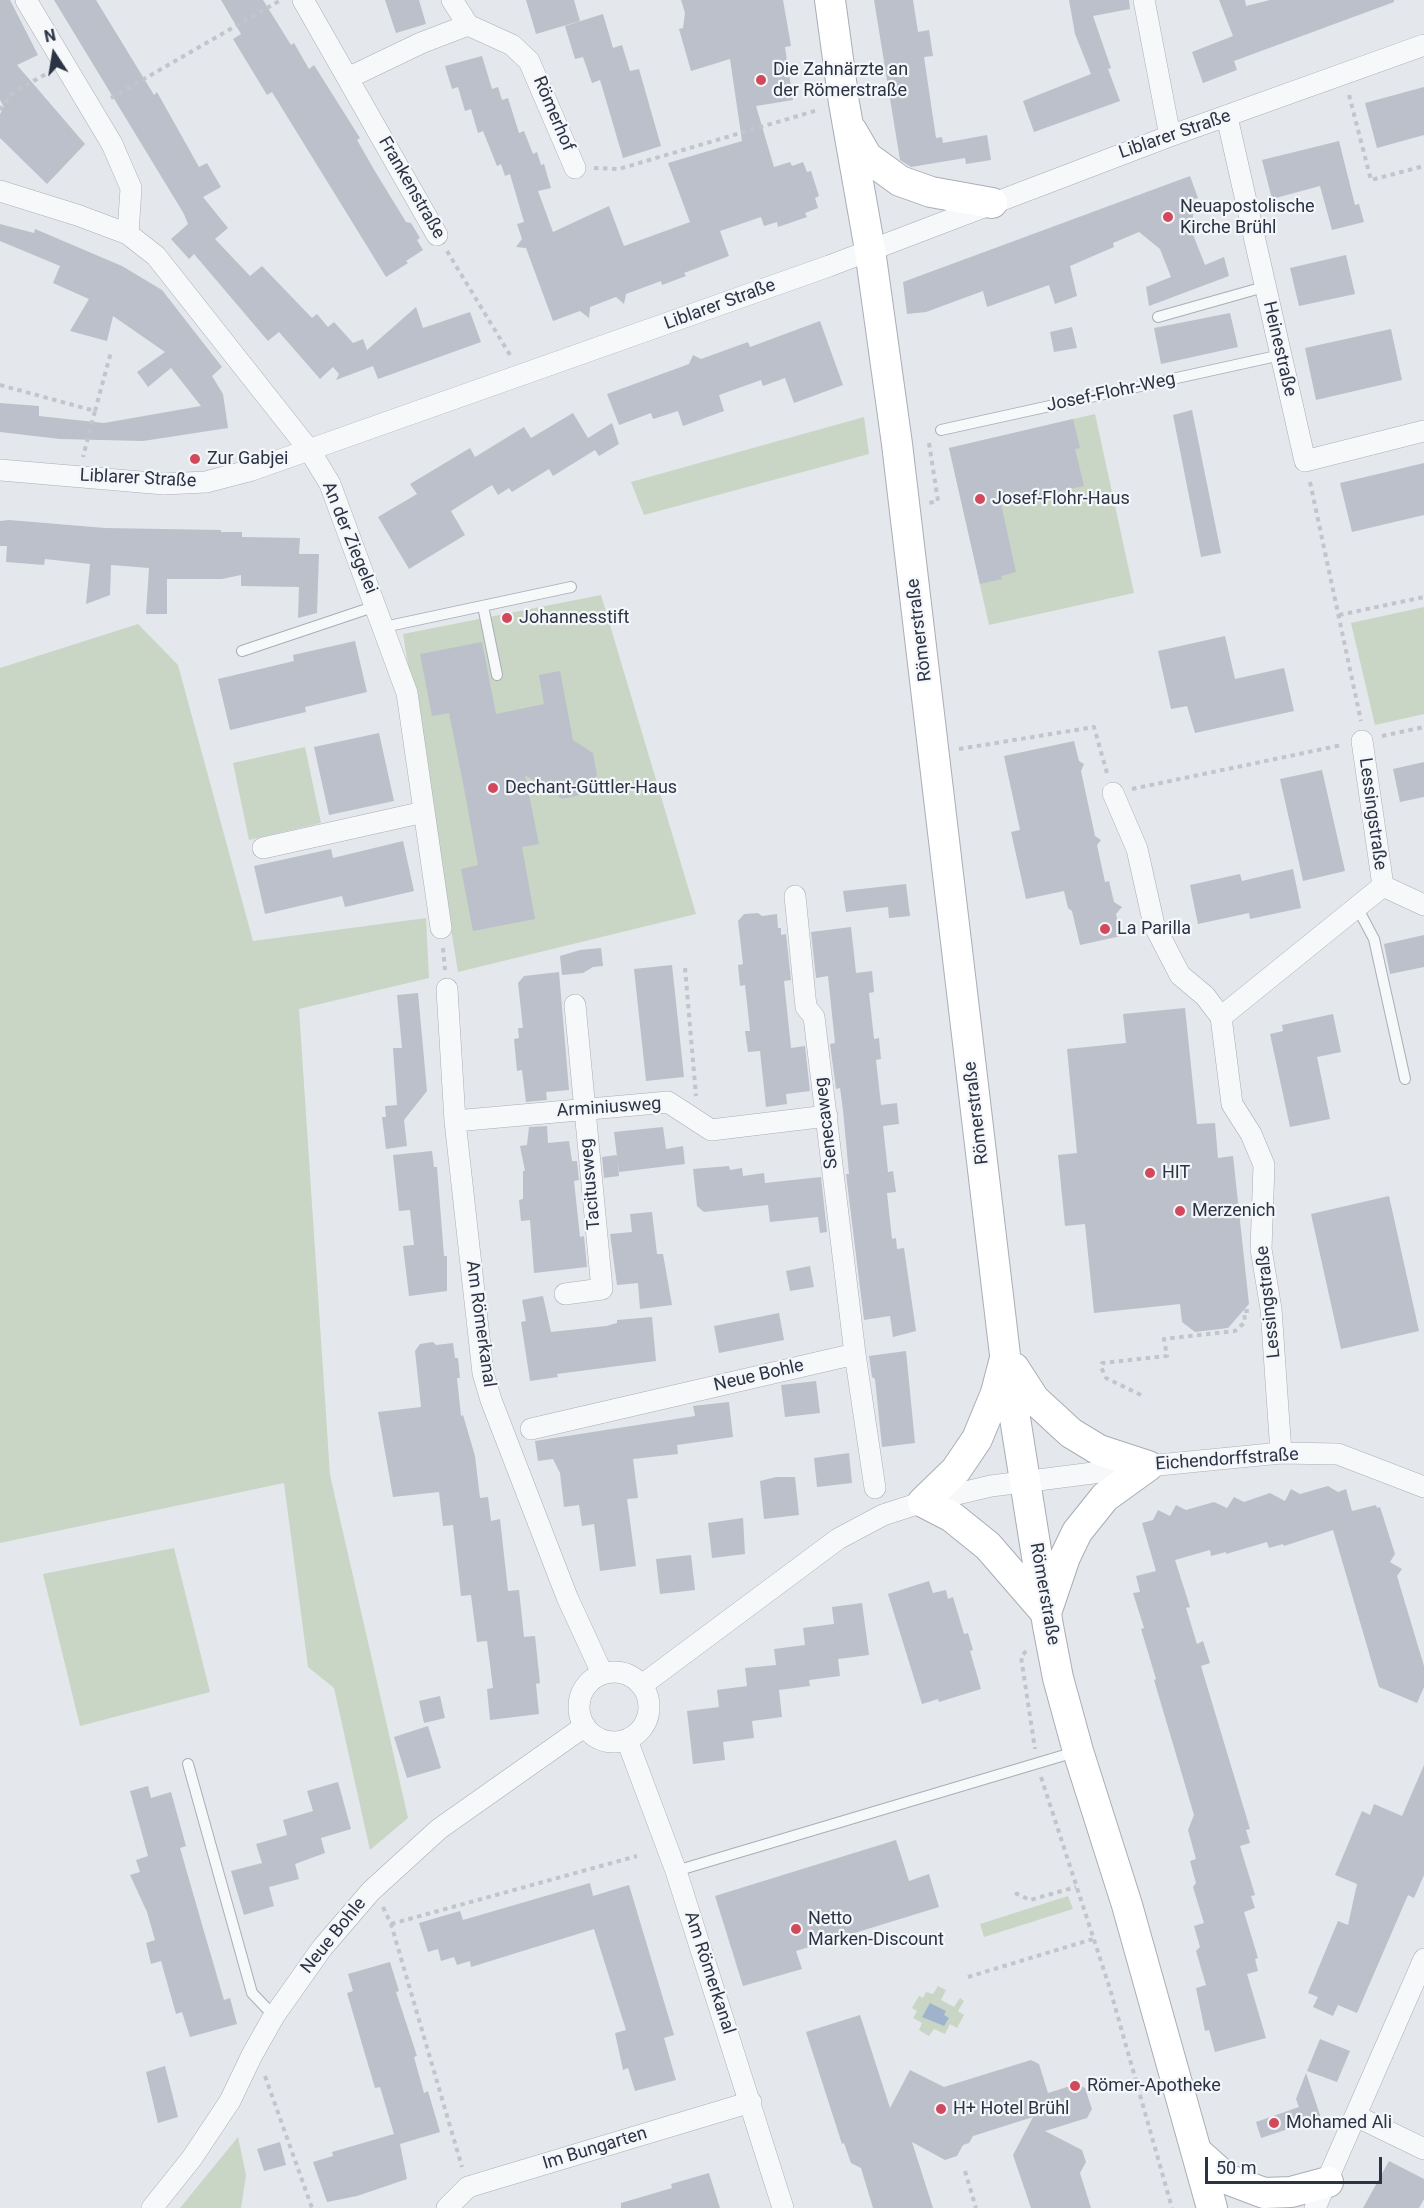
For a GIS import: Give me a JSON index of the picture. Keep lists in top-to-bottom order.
{
  "streets": {
    "main road": ["Römerstraße"],
    "street": [
      "Römerhof",
      "Liblarer Straße",
      "Frankenstraße",
      "Heinestraße",
      "An der Ziegelei",
      "Lessingstraße",
      "Arminiusweg",
      "Senecaweg",
      "Tacitusweg",
      "Am Römerkanal",
      "Neue Bohle",
      "Eichendorffstraße",
      "Im Bungarten"
    ],
    "lane": ["Josef-Flohr-Weg"]
  },
  "crossings": [
    ["Liblarer Straße", "Frankenstraße"],
    ["Liblarer Straße", "Heinestraße"],
    ["Liblarer Straße", "An der Ziegelei"],
    ["Liblarer Straße", "Römerstraße"],
    ["Heinestraße", "Josef-Flohr-Weg"],
    ["Römerstraße", "Eichendorffstraße"],
    ["Lessingstraße", "Eichendorffstraße"],
    ["Arminiusweg", "Tacitusweg"],
    ["Arminiusweg", "Am Römerkanal"],
    ["Senecaweg", "Neue Bohle"],
    ["Am Römerkanal", "Neue Bohle"],
    ["Am Römerkanal", "Im Bungarten"]
  ],
  "places": [
    "Die Zahnärzte an der Römerstraße",
    "Neuapostolische Kirche Brühl",
    "Zur Gabjei",
    "Josef-Flohr-Haus",
    "Johannesstift",
    "Dechant-Güttler-Haus",
    "La Parilla",
    "HIT",
    "Merzenich",
    "Netto Marken-Discount",
    "Römer-Apotheke",
    "H+ Hotel Brühl",
    "Mohamed Ali"
  ],
  "scale_bar": "50 m",
  "north": "top"
}
